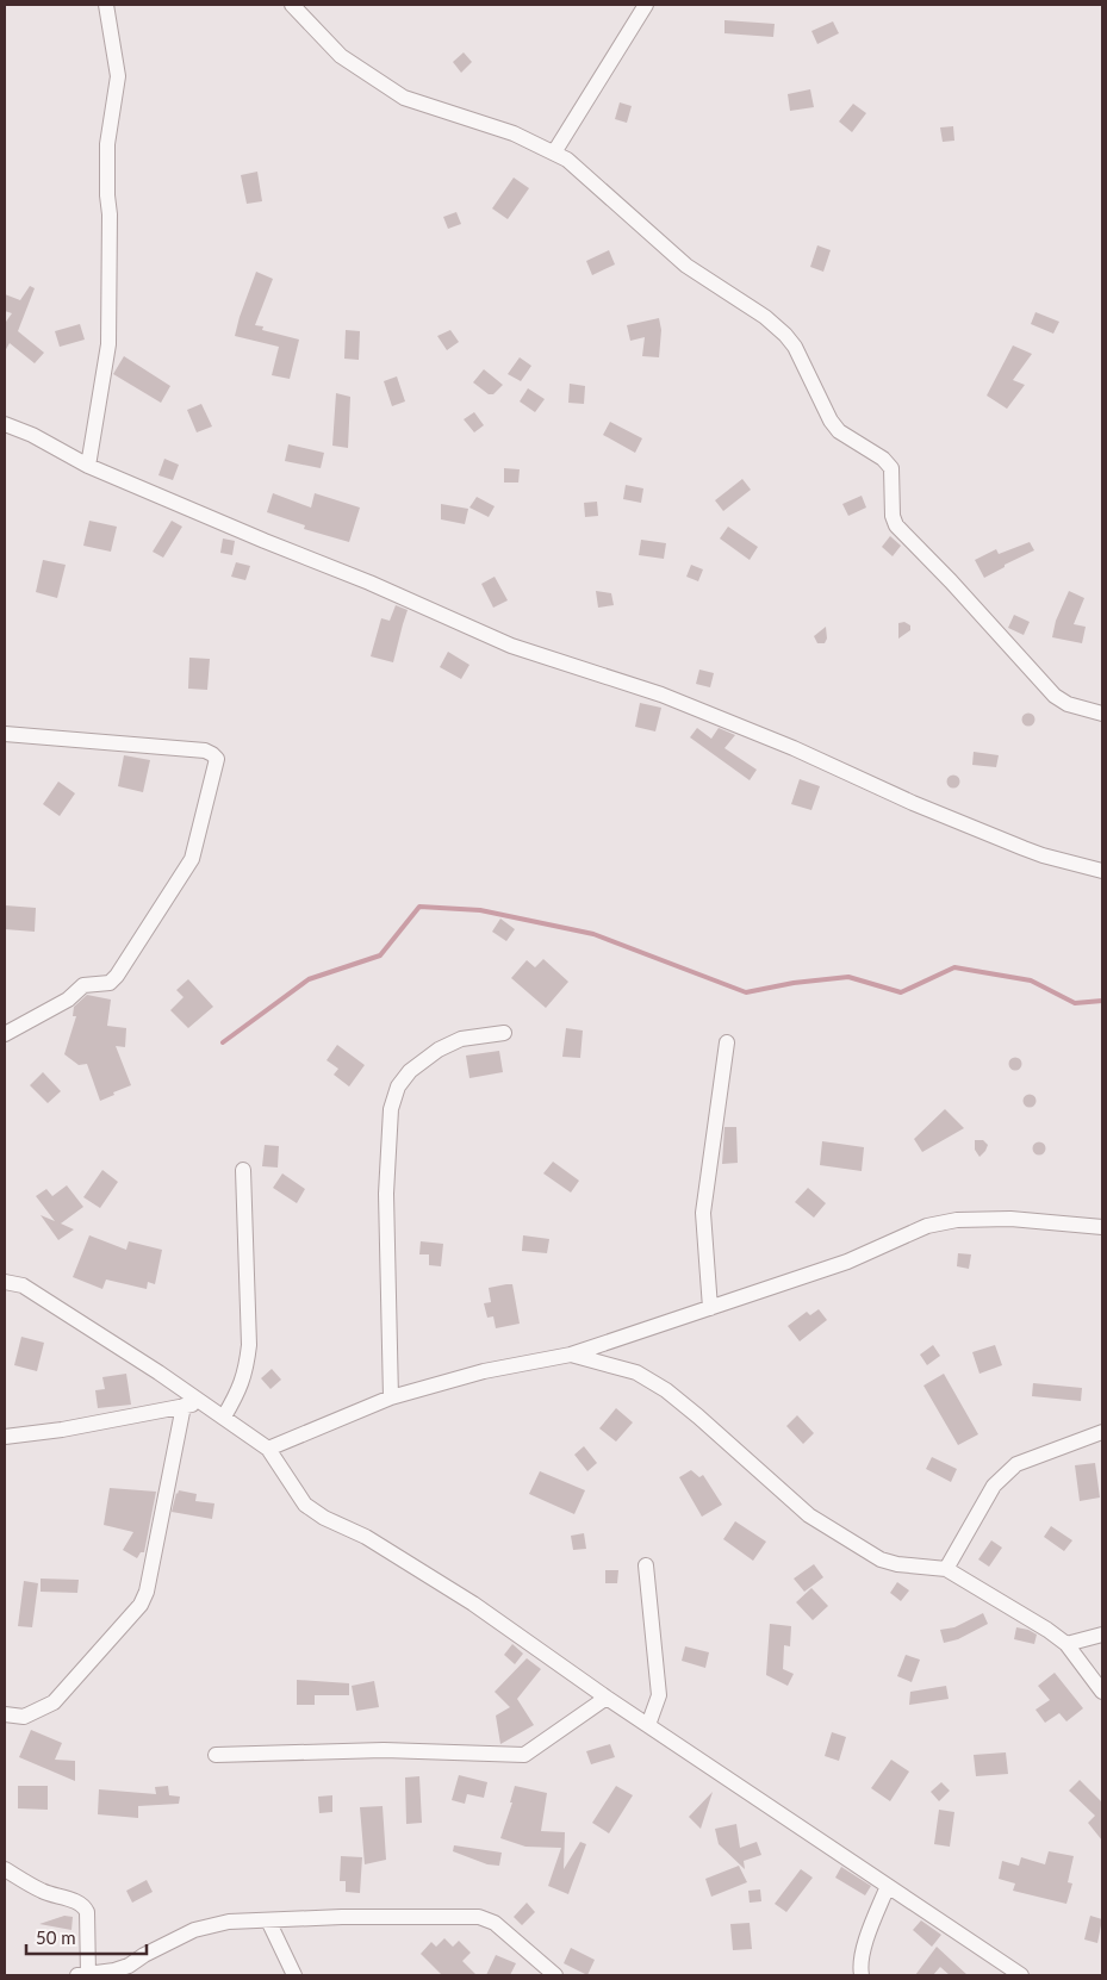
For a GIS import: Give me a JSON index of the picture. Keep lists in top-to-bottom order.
{
  "scale_bar": "50 m"
}
